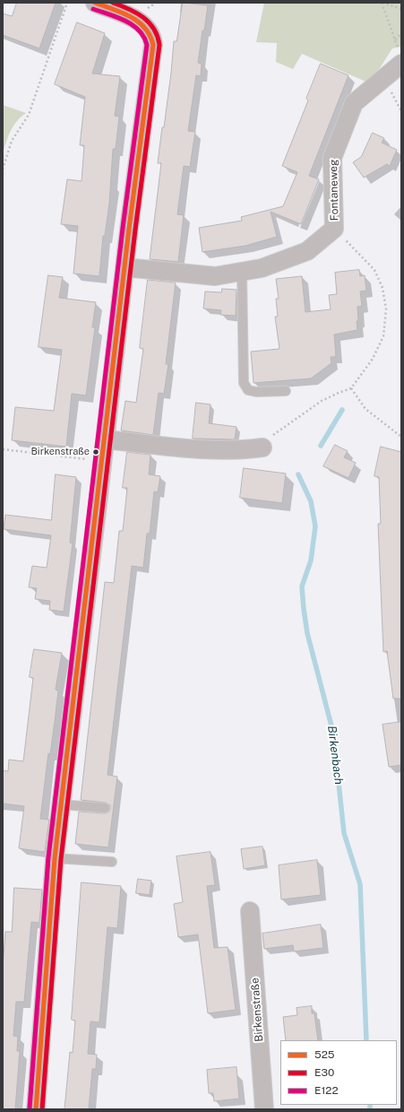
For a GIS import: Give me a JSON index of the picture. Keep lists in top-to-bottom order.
{
  "streets": {
    "street": ["Fontaneweg", "Birkenstraße"]
  },
  "water": ["Birkenbach"],
  "places": ["Birkenstraße"],
  "lines": ["transit line 525", "transit line E30", "transit line E122"],
  "legend": ["525", "E30", "E122"]
}
